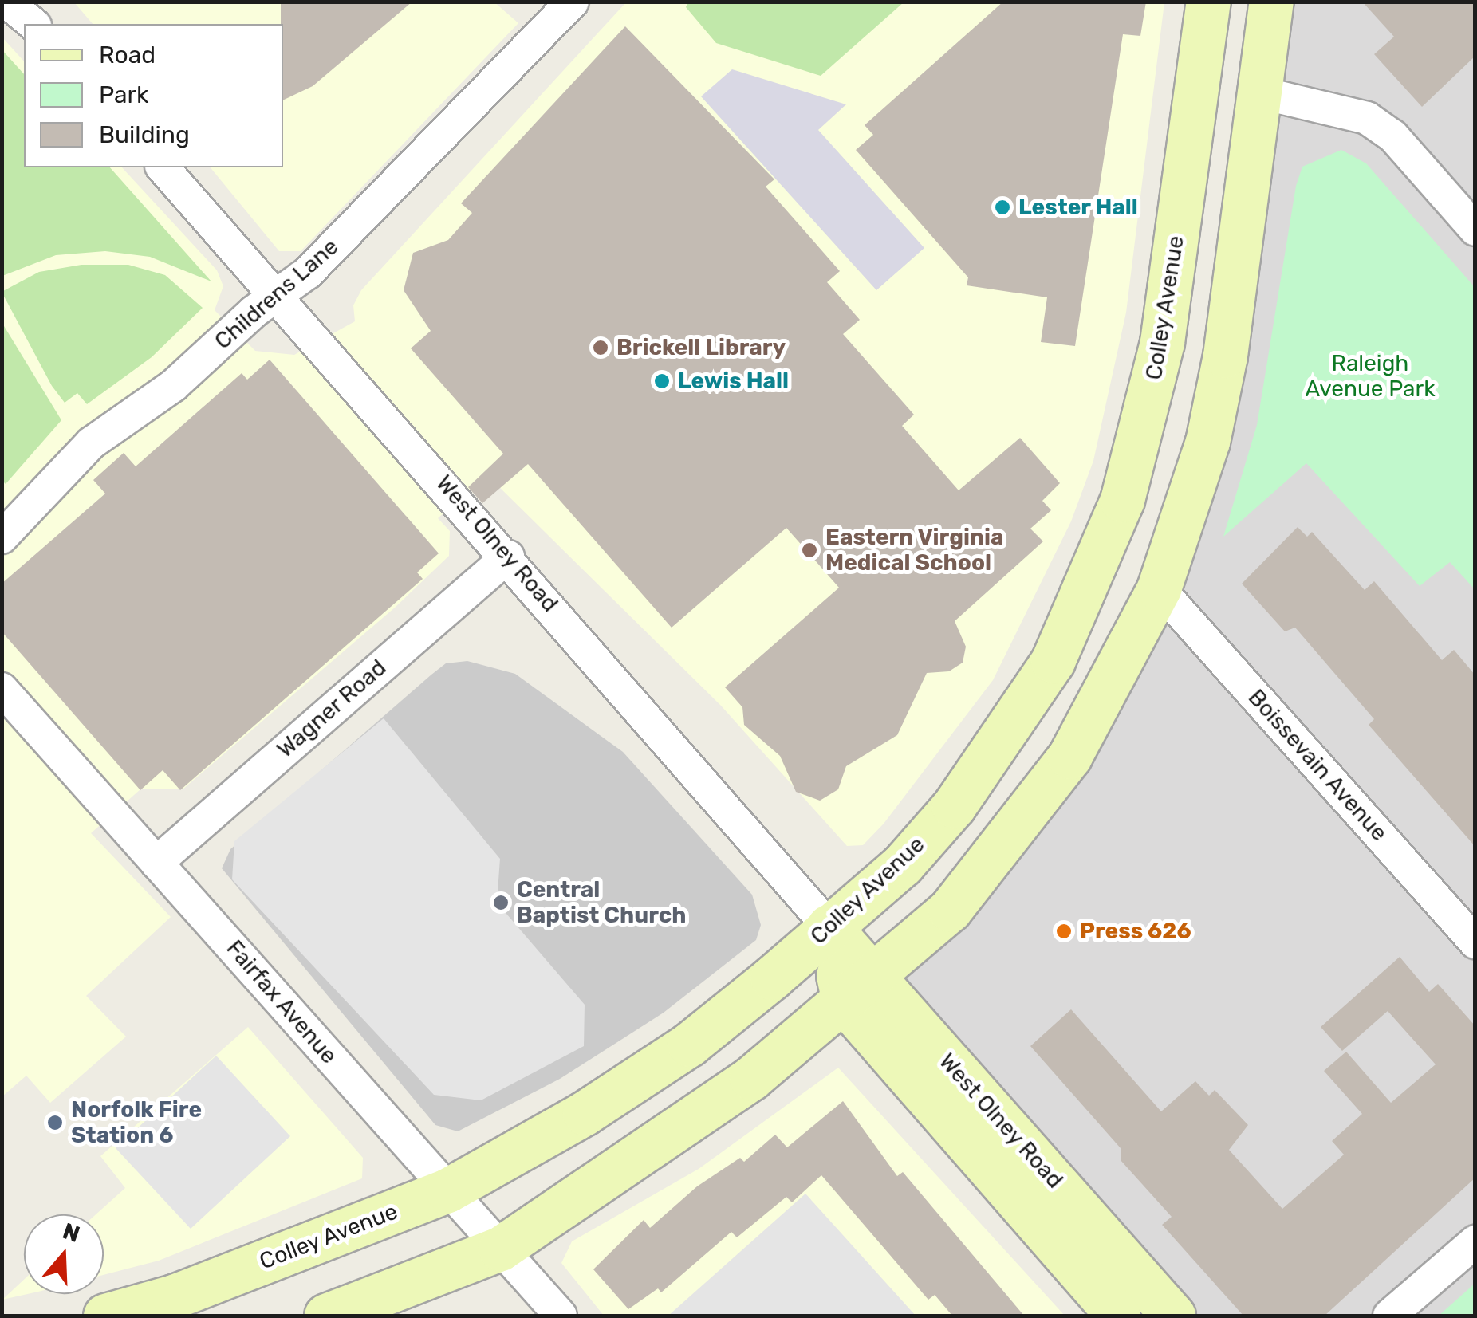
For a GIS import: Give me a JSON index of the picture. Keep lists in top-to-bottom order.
{
  "streets": {
    "main road": ["Colley Avenue", "West Olney Road"],
    "street": [
      "Childrens Lane",
      "Wagner Road",
      "Boissevain Avenue",
      "Fairfax Avenue"
    ]
  },
  "crossings": [
    ["Childrens Lane", "West Olney Road"],
    ["Colley Avenue", "West Olney Road"],
    ["Colley Avenue", "Fairfax Avenue"],
    ["West Olney Road", "Wagner Road"],
    ["Wagner Road", "Fairfax Avenue"]
  ],
  "parks": ["Raleigh Avenue Park"],
  "places": [
    "Lester Hall",
    "Brickell Library",
    "Lewis Hall",
    "Eastern Virginia Medical School",
    "Central Baptist Church",
    "Press 626",
    "Norfolk Fire Station 6"
  ],
  "legend": ["Road", "Park", "Building"],
  "north": "top"
}
